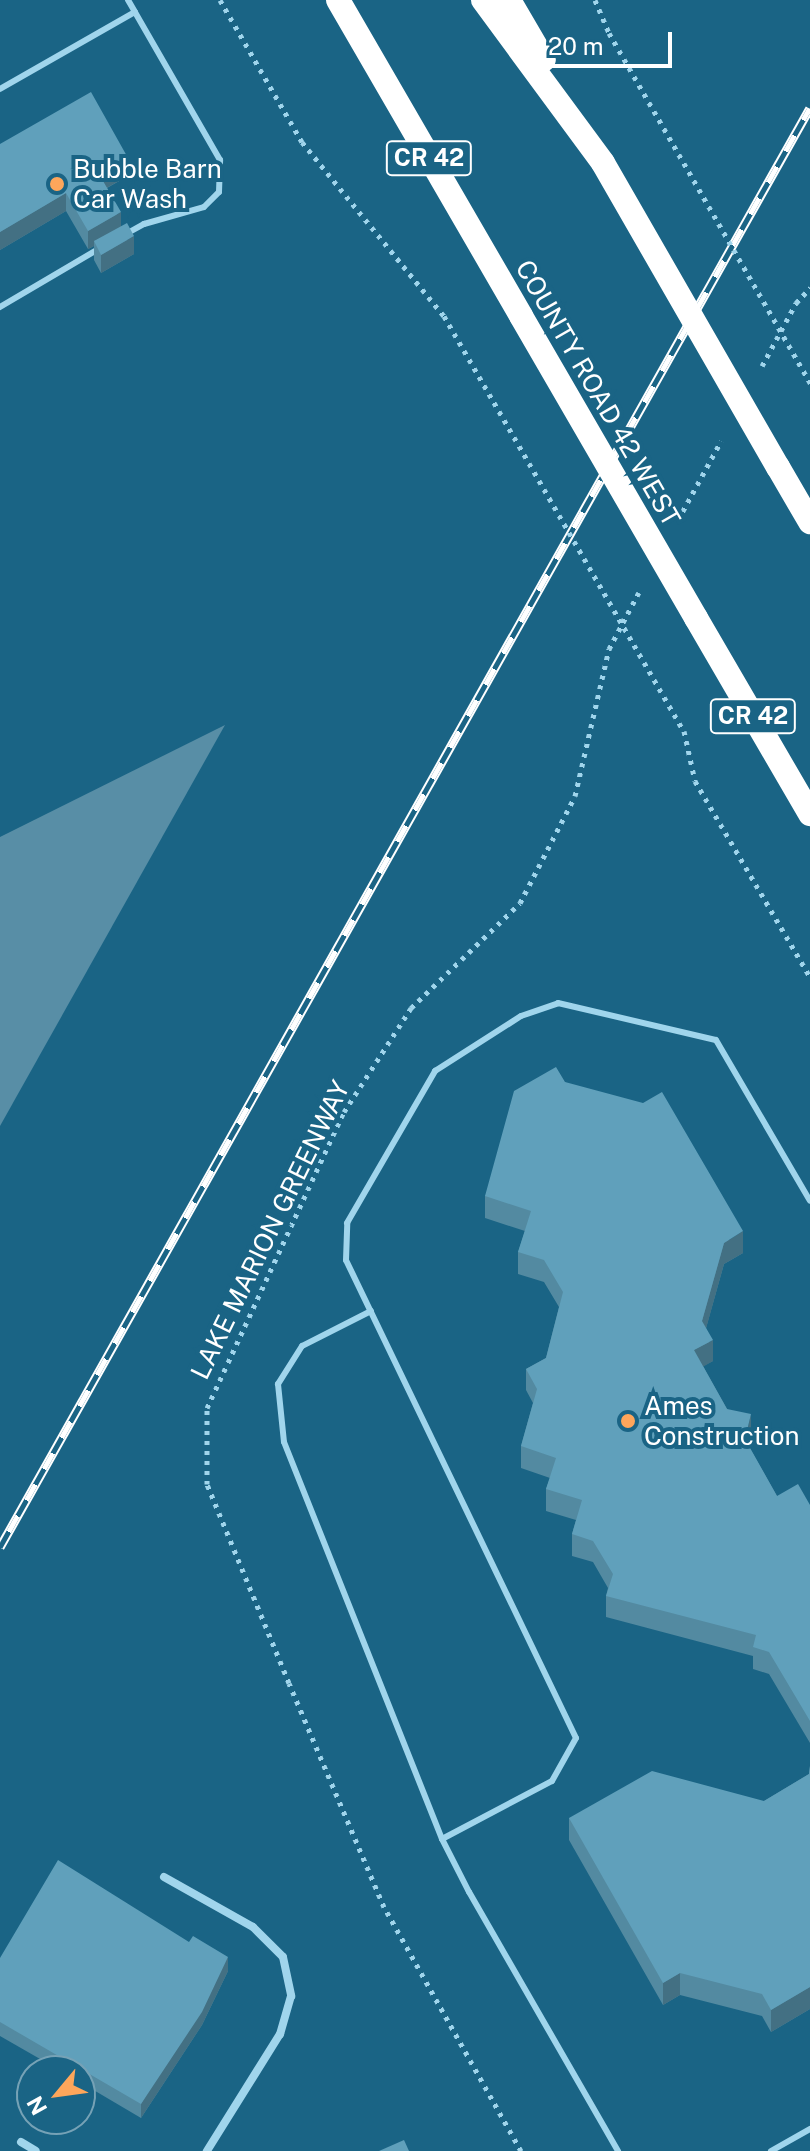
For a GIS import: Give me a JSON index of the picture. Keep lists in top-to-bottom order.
{
  "streets": {
    "highway": ["CR 42", "COUNTY ROAD 42 WEST"],
    "path": ["LAKE MARION GREENWAY"]
  },
  "places": ["Bubble Barn Car Wash", "Ames Construction"],
  "scale_bar": "20 m",
  "north": "bottom left"
}
